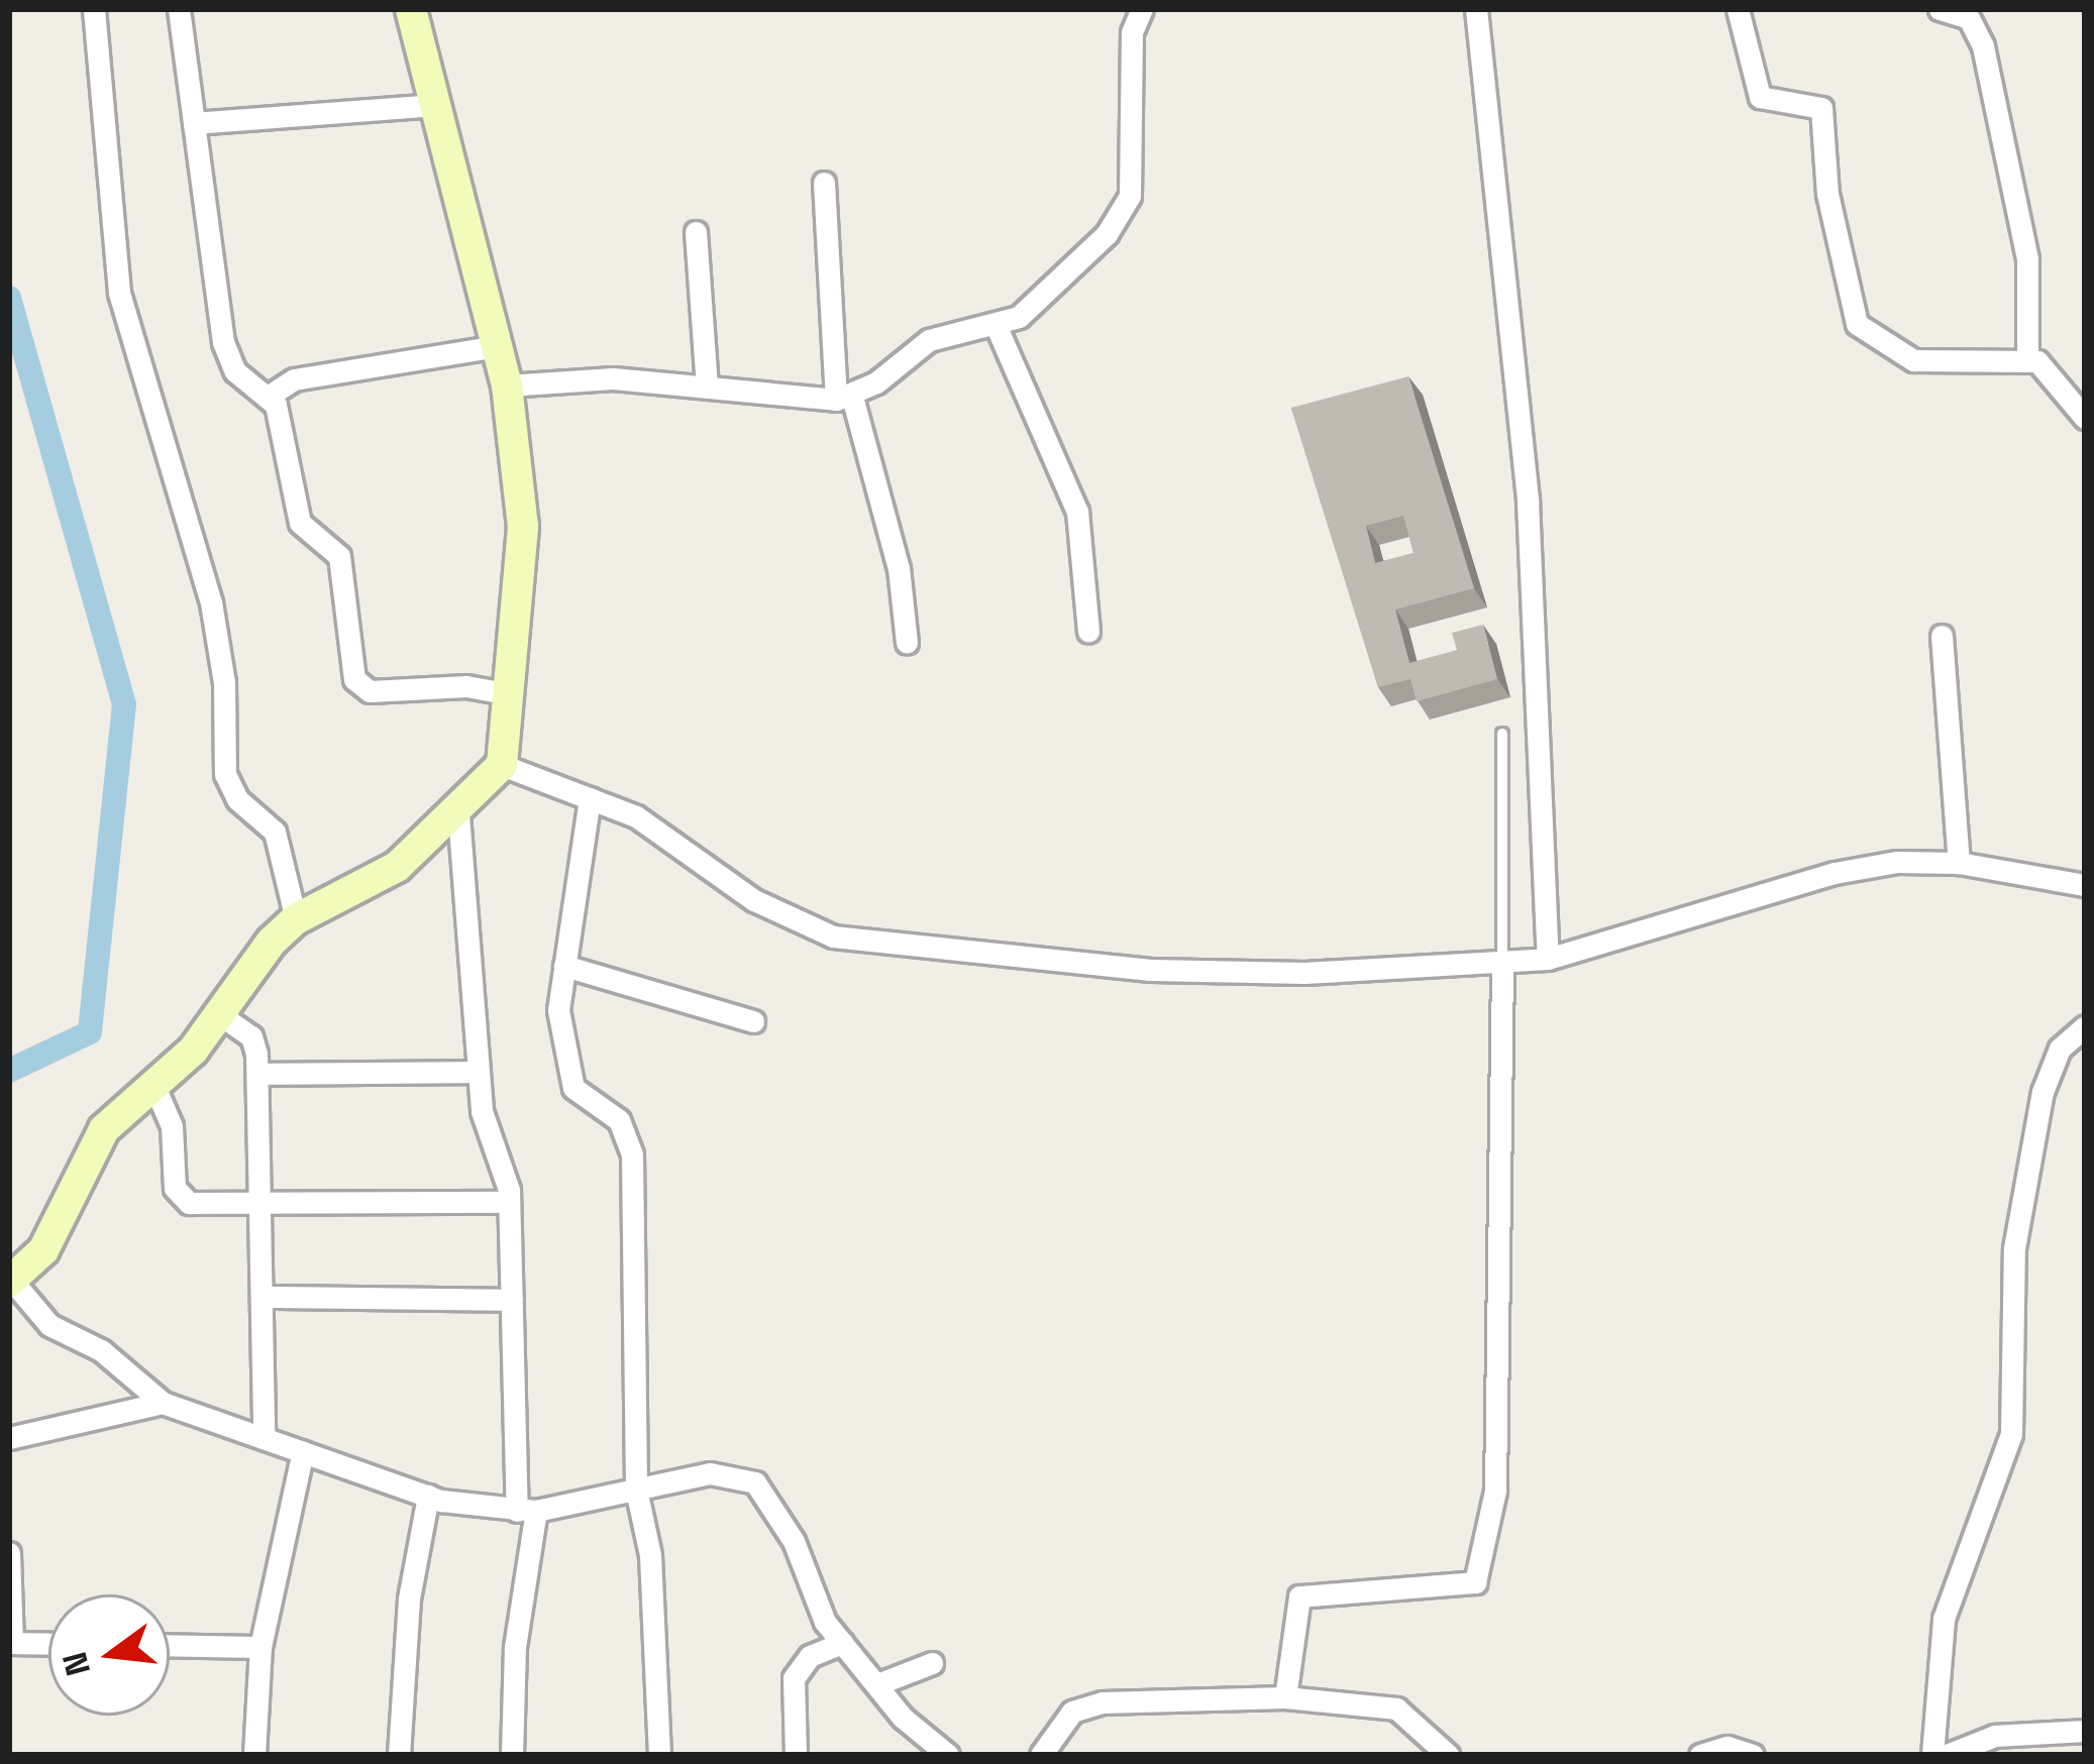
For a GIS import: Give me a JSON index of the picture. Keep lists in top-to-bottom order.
{
  "north": "left"
}
